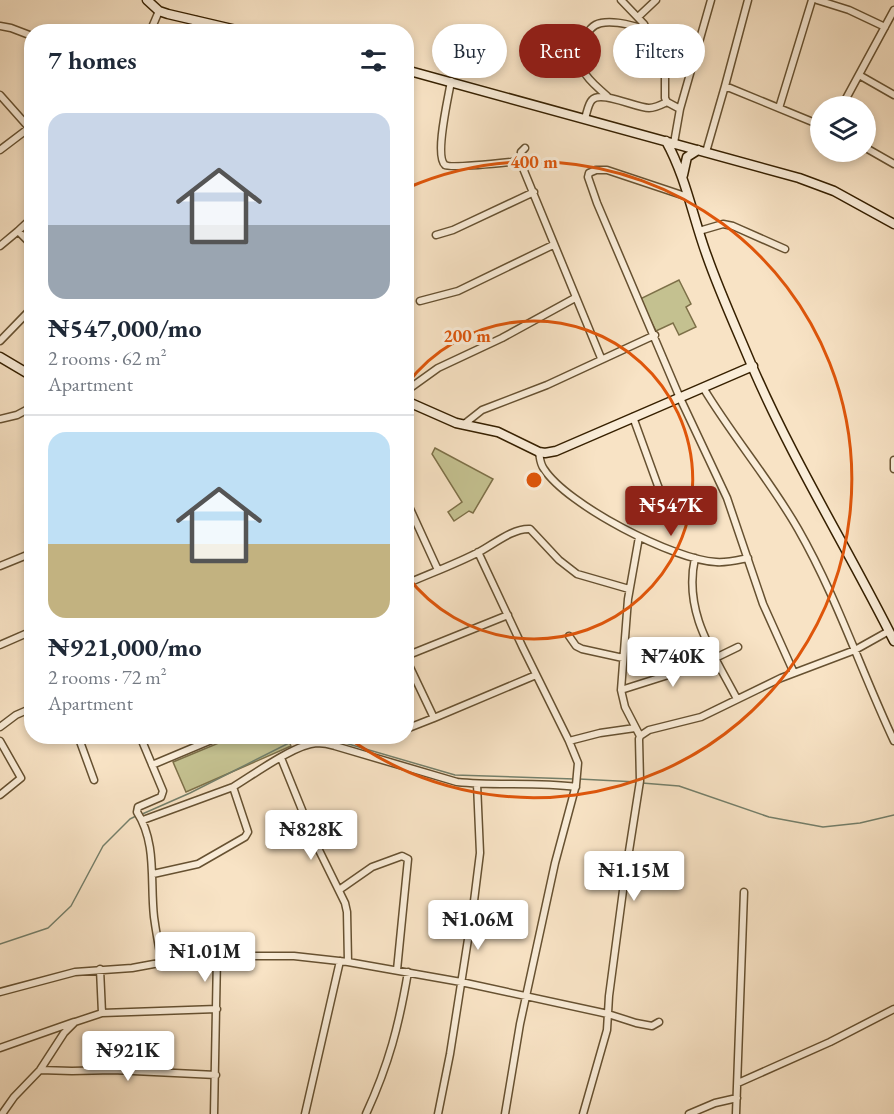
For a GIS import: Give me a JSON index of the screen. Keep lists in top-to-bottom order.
{
  "page": {
    "chip": ["Buy", "Rent", "Filters"],
    "heading": "7 homes",
    "list": [
      {
        "name": "₦547,000/mo",
        "note": "2 rooms · 62 m² · Apartment"
      },
      {
        "name": "₦921,000/mo",
        "note": "2 rooms · 72 m² · Apartment"
      }
    ],
    "price": [
      "₦547K",
      "₦740K",
      "₦828K",
      "₦1.15M",
      "₦1.06M",
      "₦1.01M",
      "₦921K"
    ]
  },
  "rings": ["400 m", "200 m"]
}
